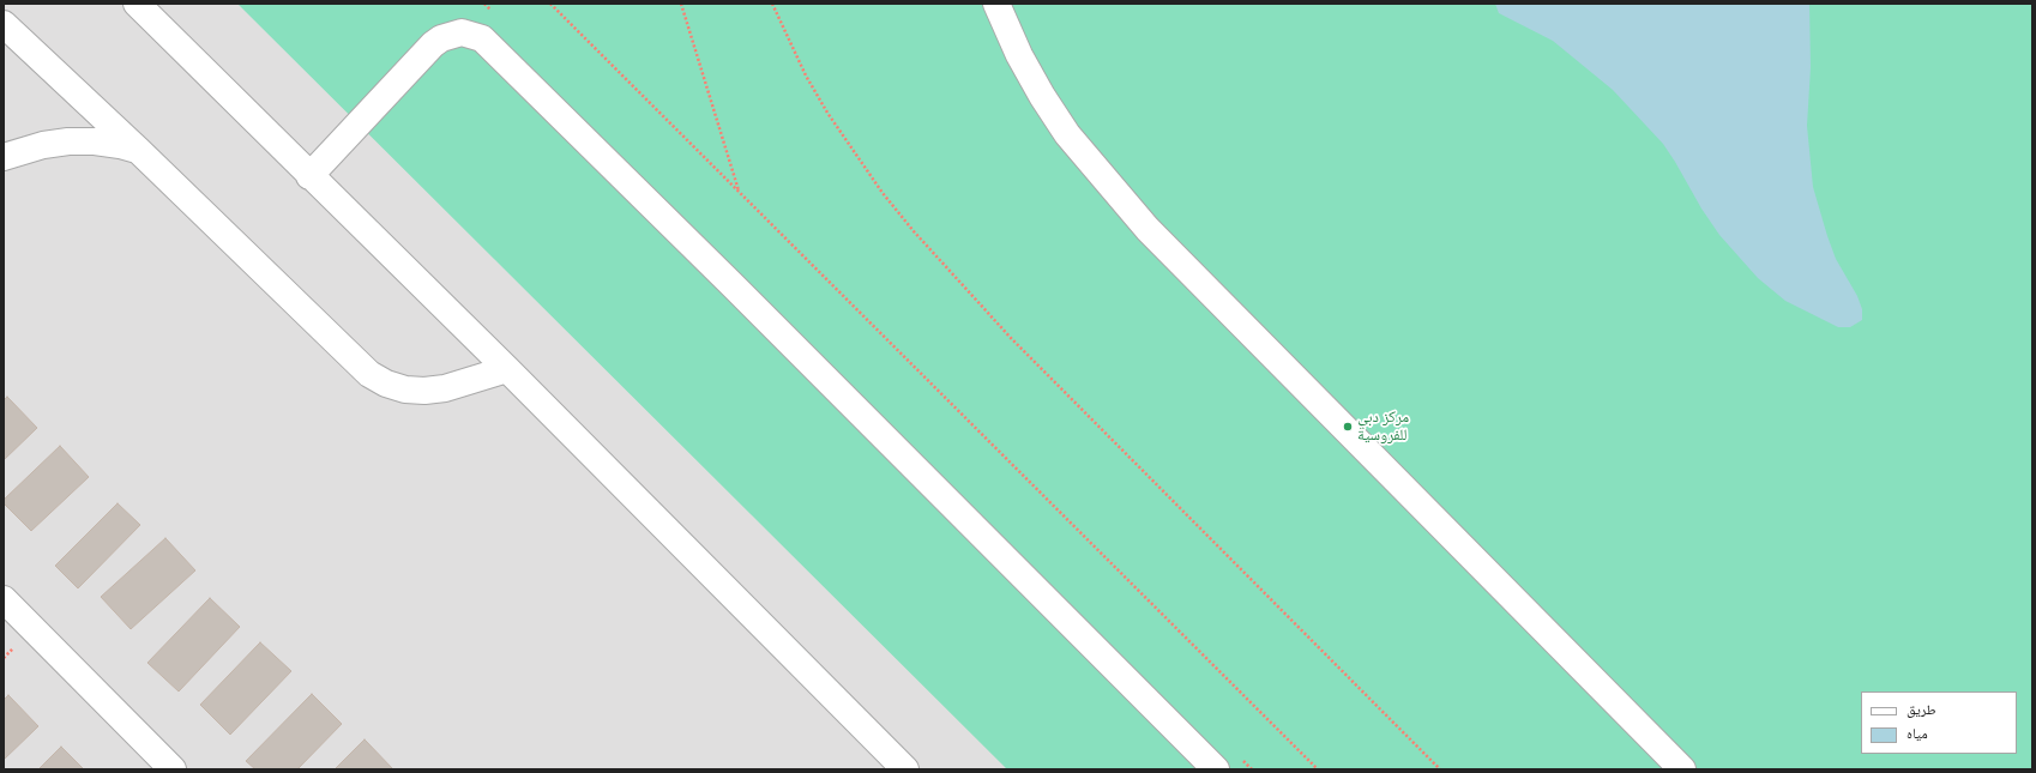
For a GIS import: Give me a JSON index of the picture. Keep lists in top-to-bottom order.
{
  "places": ["مركز دبي للفروسية"],
  "legend": ["طريق", "مياه"]
}
